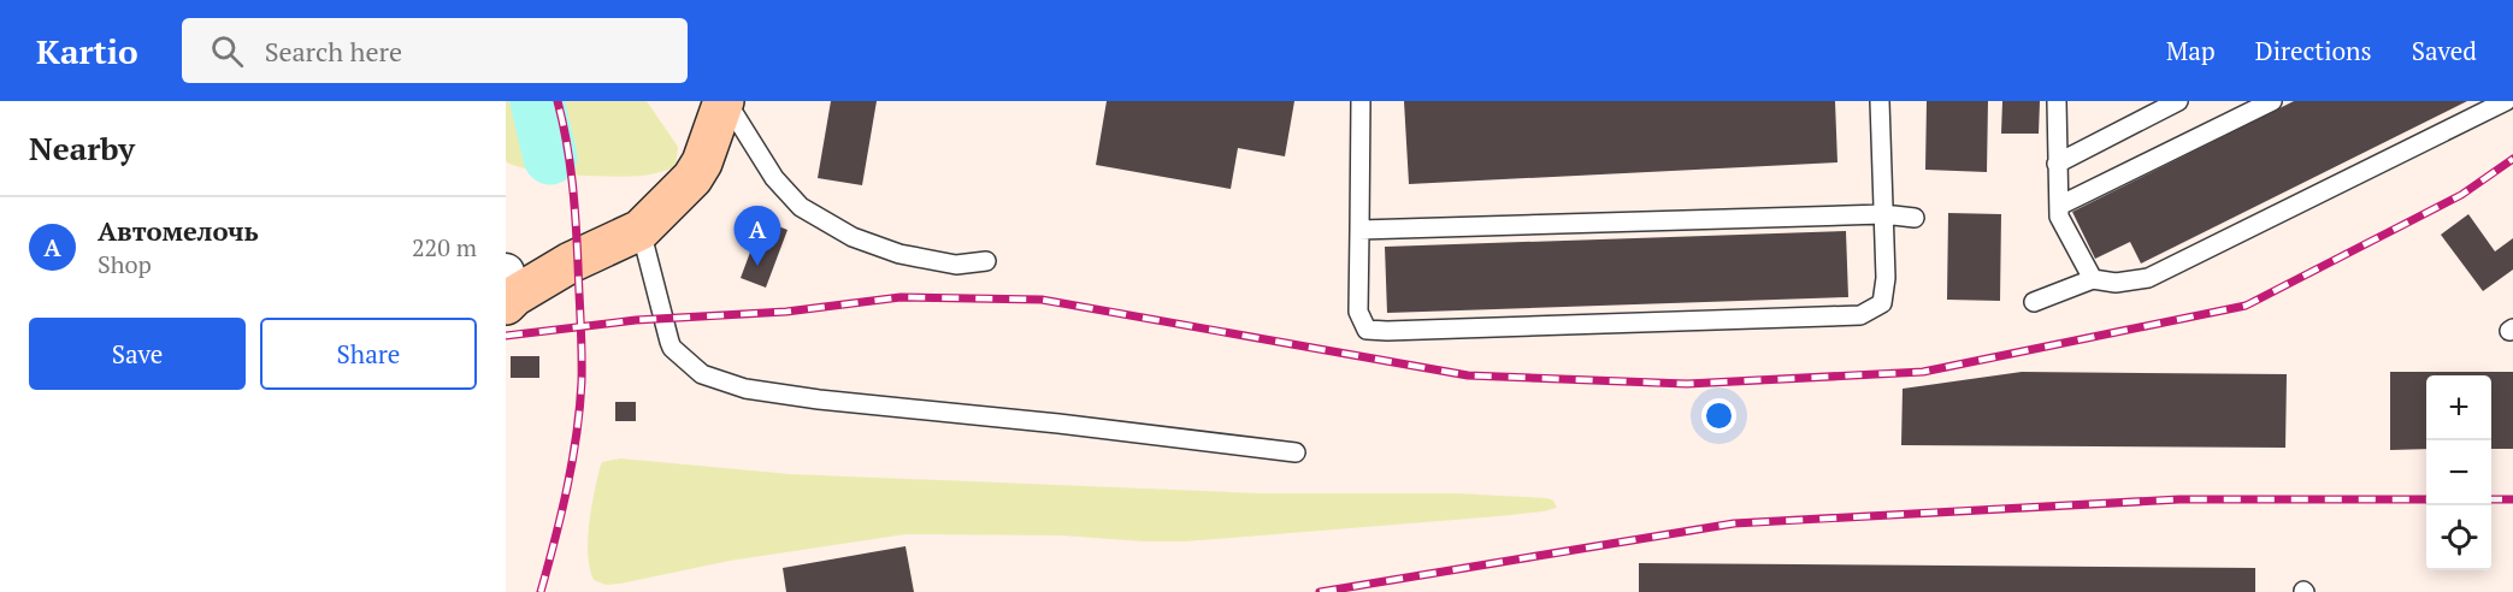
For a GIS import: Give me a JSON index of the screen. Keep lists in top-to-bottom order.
{
  "page": {
    "header": "Kartio",
    "search": "Search here",
    "nav": ["Map", "Directions", "Saved"],
    "heading": "Nearby",
    "list": [
      {
        "mark": "A",
        "name": "Автомелочь",
        "note": "Shop",
        "value": "220 m"
      }
    ],
    "pins": "A",
    "buttons": ["Save", "Share"],
    "map_buttons": ["+", "−"]
  }
}
